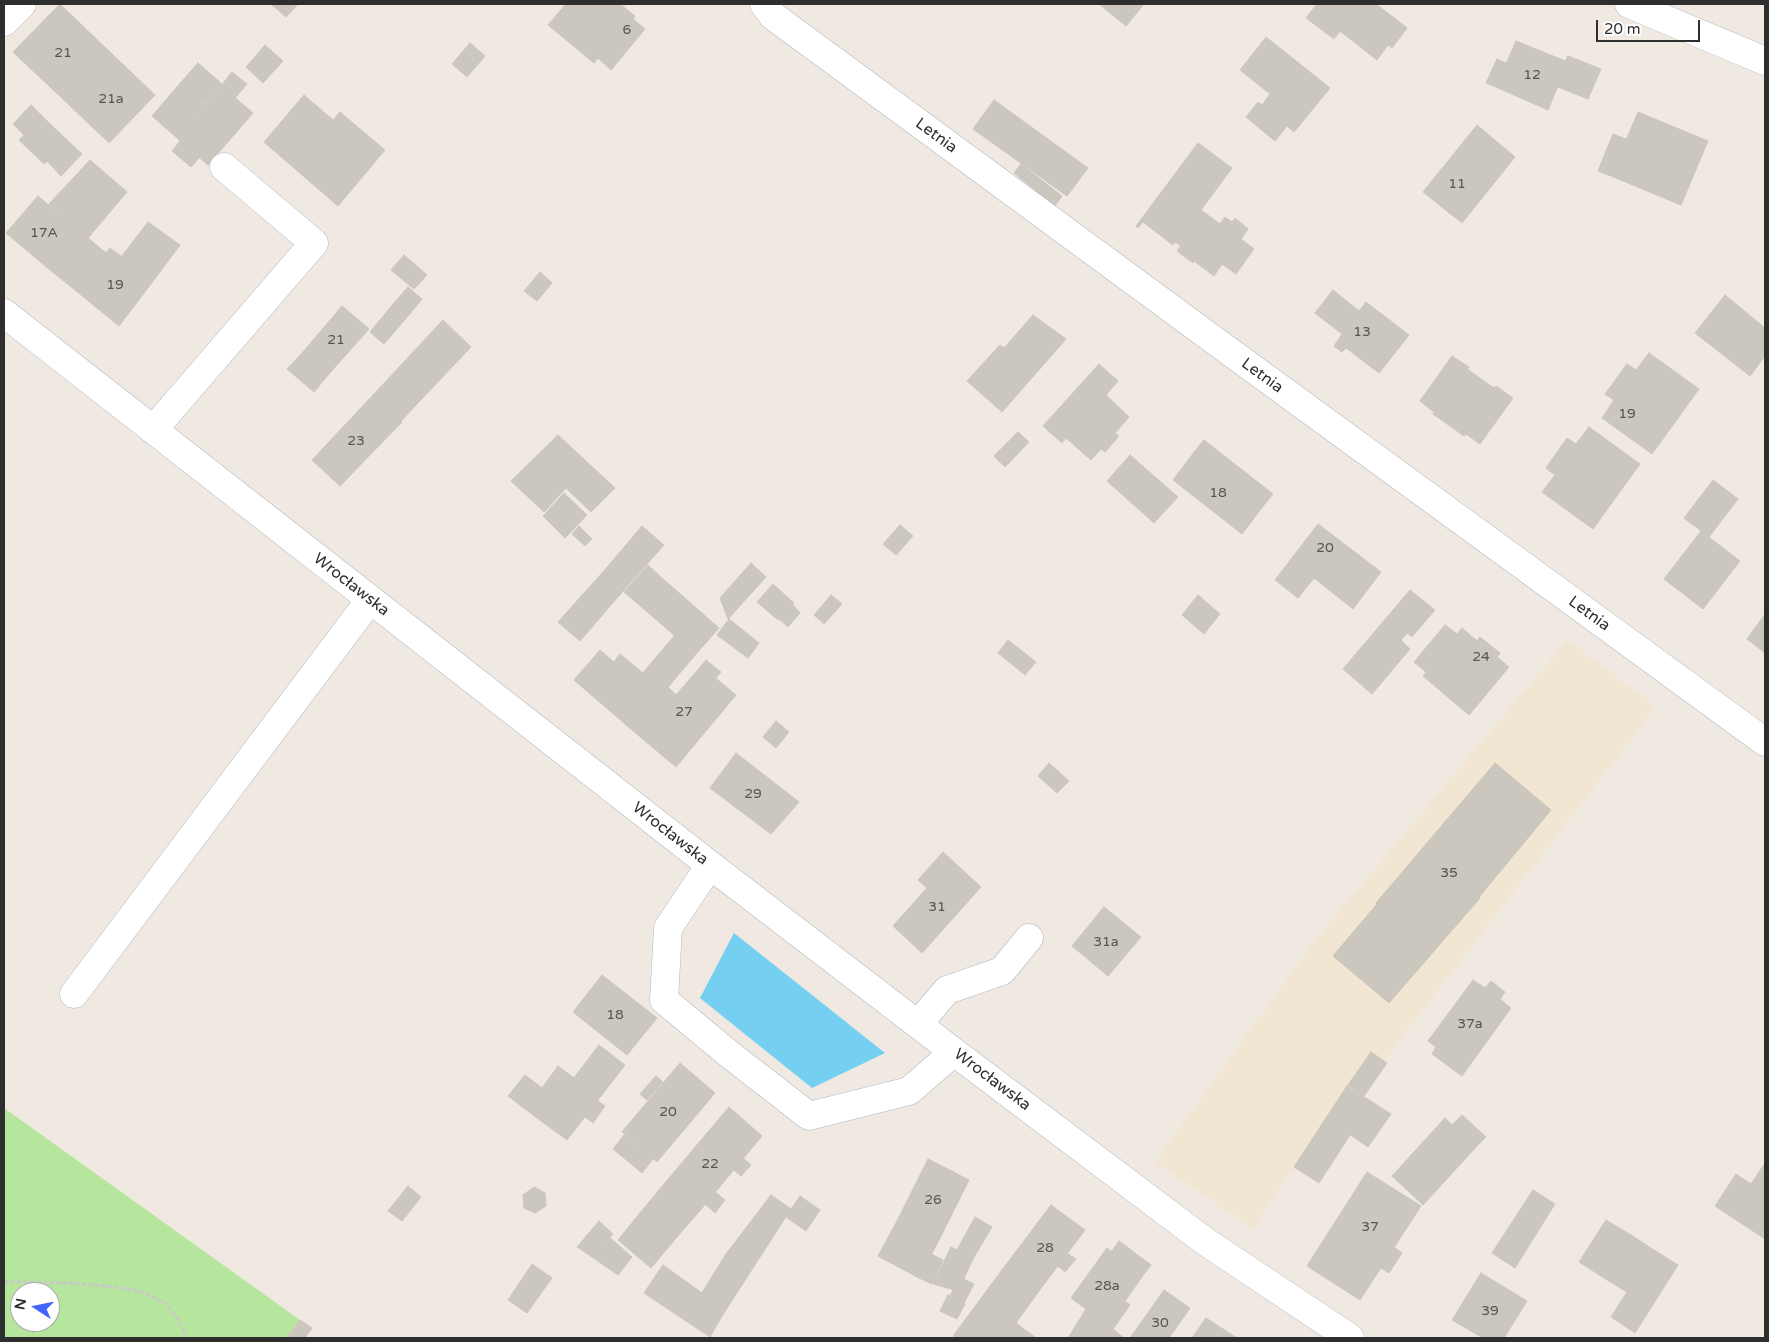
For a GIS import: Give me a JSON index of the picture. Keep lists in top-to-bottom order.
{
  "streets": {
    "street": ["Letnia", "Wrocławska"]
  },
  "house_numbers": [
    "6",
    "21",
    "12",
    "21a",
    "11",
    "17A",
    "19",
    "13",
    "21",
    "19",
    "23",
    "18",
    "20",
    "24",
    "27",
    "29",
    "35",
    "31",
    "31a",
    "18",
    "37a",
    "20",
    "22",
    "26",
    "37",
    "28",
    "28a",
    "39",
    "30"
  ],
  "scale_bar": "20 m",
  "north": "left"
}
